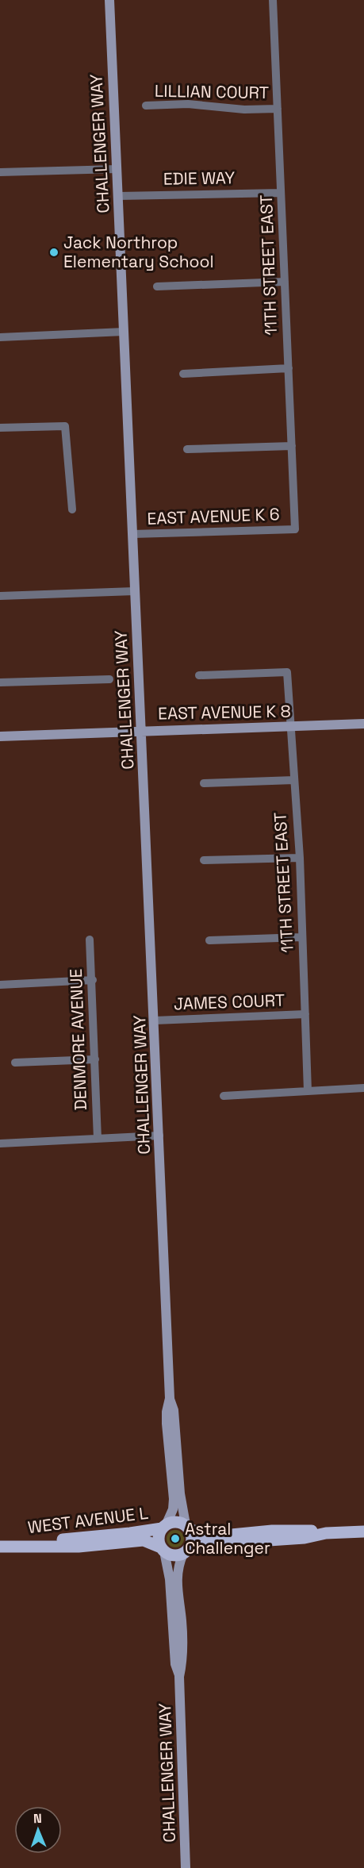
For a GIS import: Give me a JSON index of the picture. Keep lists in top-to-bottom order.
{
  "streets": {
    "main road": ["CHALLENGER WAY", "EAST AVENUE K 8", "WEST AVENUE L"],
    "street": [
      "LILLIAN COURT",
      "EDIE WAY",
      "11TH STREET EAST",
      "EAST AVENUE K 6",
      "JAMES COURT",
      "DENMORE AVENUE"
    ]
  },
  "crossings": [
    ["LILLIAN COURT", "11TH STREET EAST"],
    ["CHALLENGER WAY", "EDIE WAY"],
    ["CHALLENGER WAY", "EAST AVENUE K 6"],
    ["CHALLENGER WAY", "EAST AVENUE K 8"],
    ["CHALLENGER WAY", "JAMES COURT"],
    ["CHALLENGER WAY", "WEST AVENUE L"],
    ["EDIE WAY", "11TH STREET EAST"],
    ["11TH STREET EAST", "EAST AVENUE K 6"],
    ["11TH STREET EAST", "EAST AVENUE K 8"],
    ["11TH STREET EAST", "JAMES COURT"]
  ],
  "places": ["Jack Northrop Elementary School", "Astral Challenger"],
  "north": "top"
}
